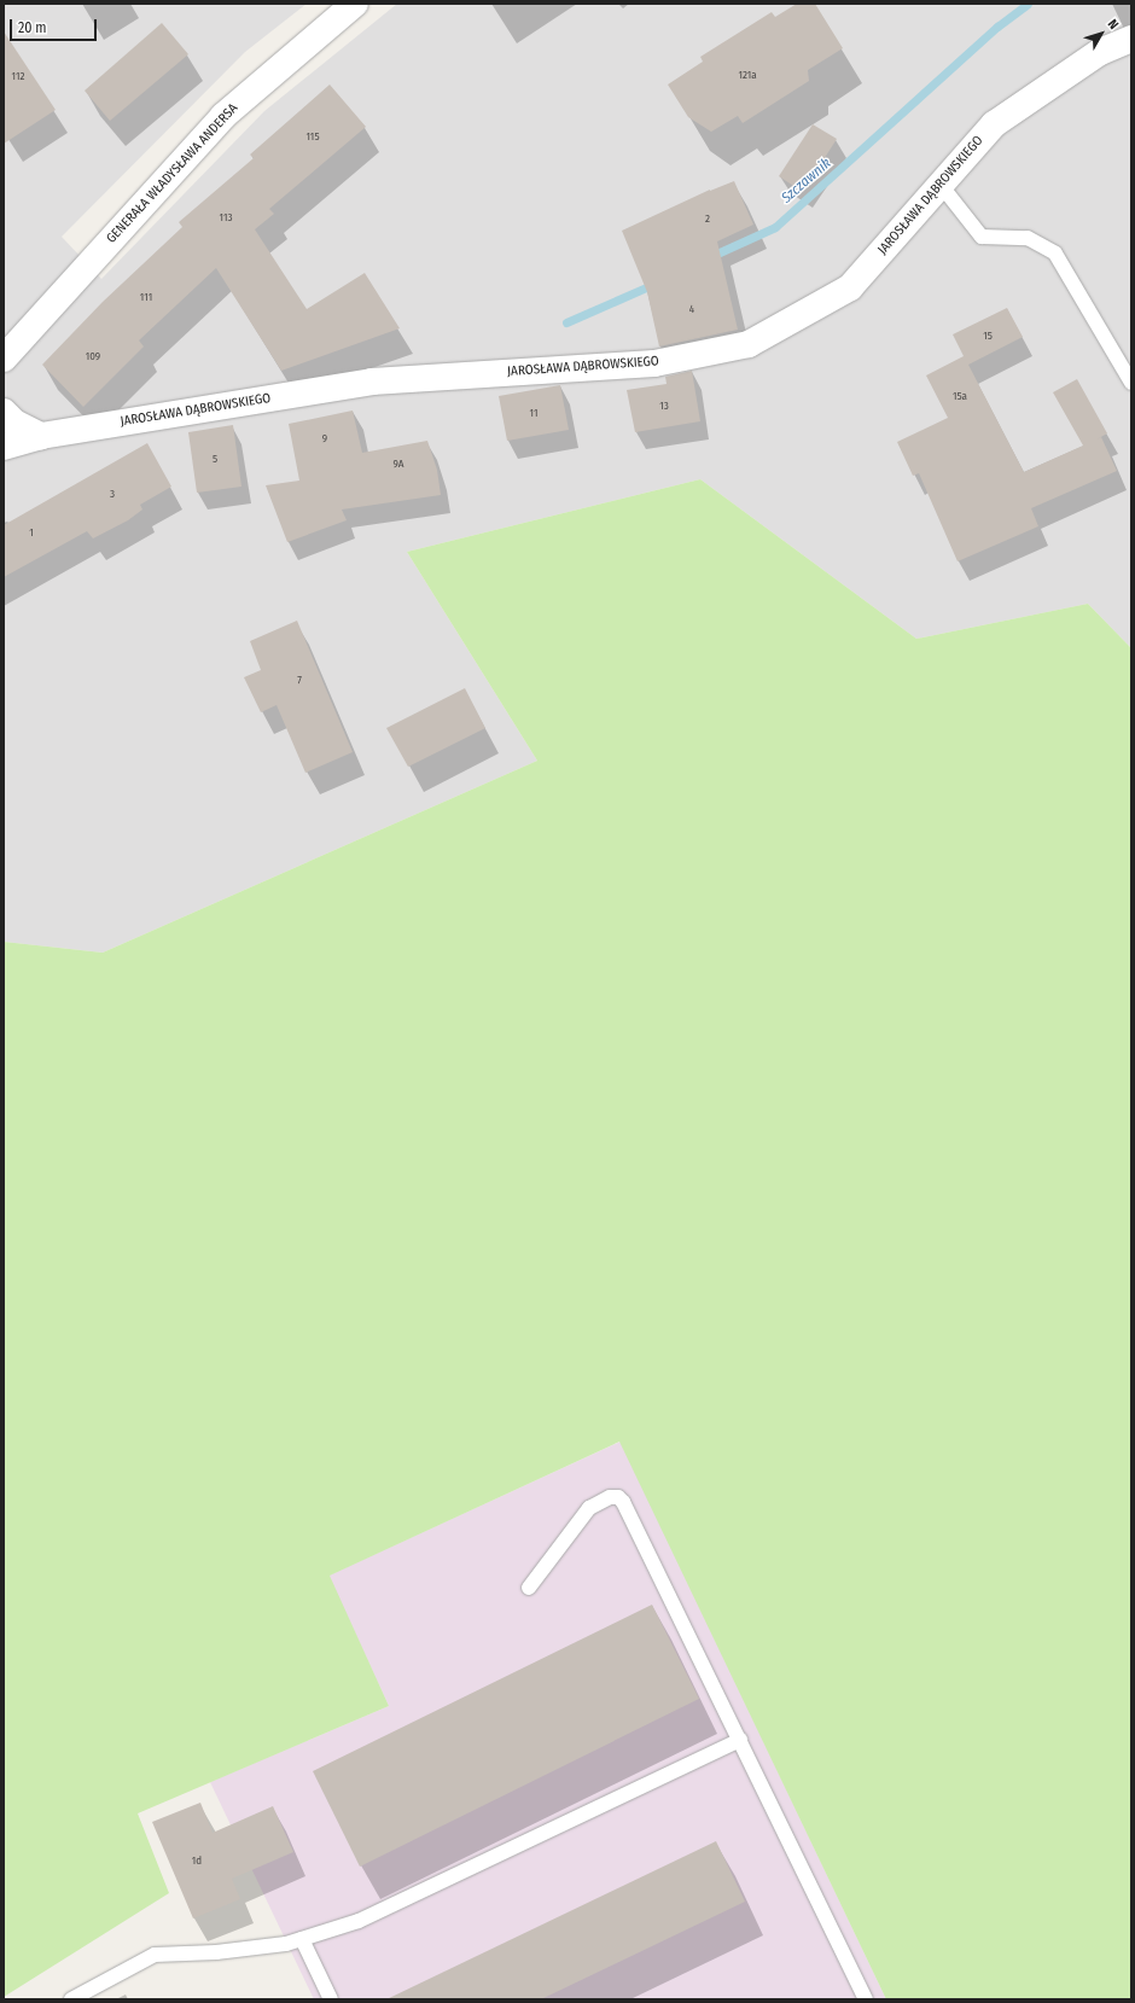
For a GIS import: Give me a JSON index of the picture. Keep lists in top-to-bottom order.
{
  "streets": {
    "street": ["GENERAŁA WŁADYSŁAWA ANDERSA", "JAROSŁAWA DĄBROWSKIEGO"]
  },
  "water": ["Szczawnik"],
  "house_numbers": [
    "121a",
    "112",
    "115",
    "113",
    "2",
    "111",
    "4",
    "15",
    "109",
    "15a",
    "13",
    "11",
    "9",
    "5",
    "9A",
    "3",
    "1",
    "7",
    "1d"
  ],
  "scale_bar": "20 m",
  "north": "top right"
}
